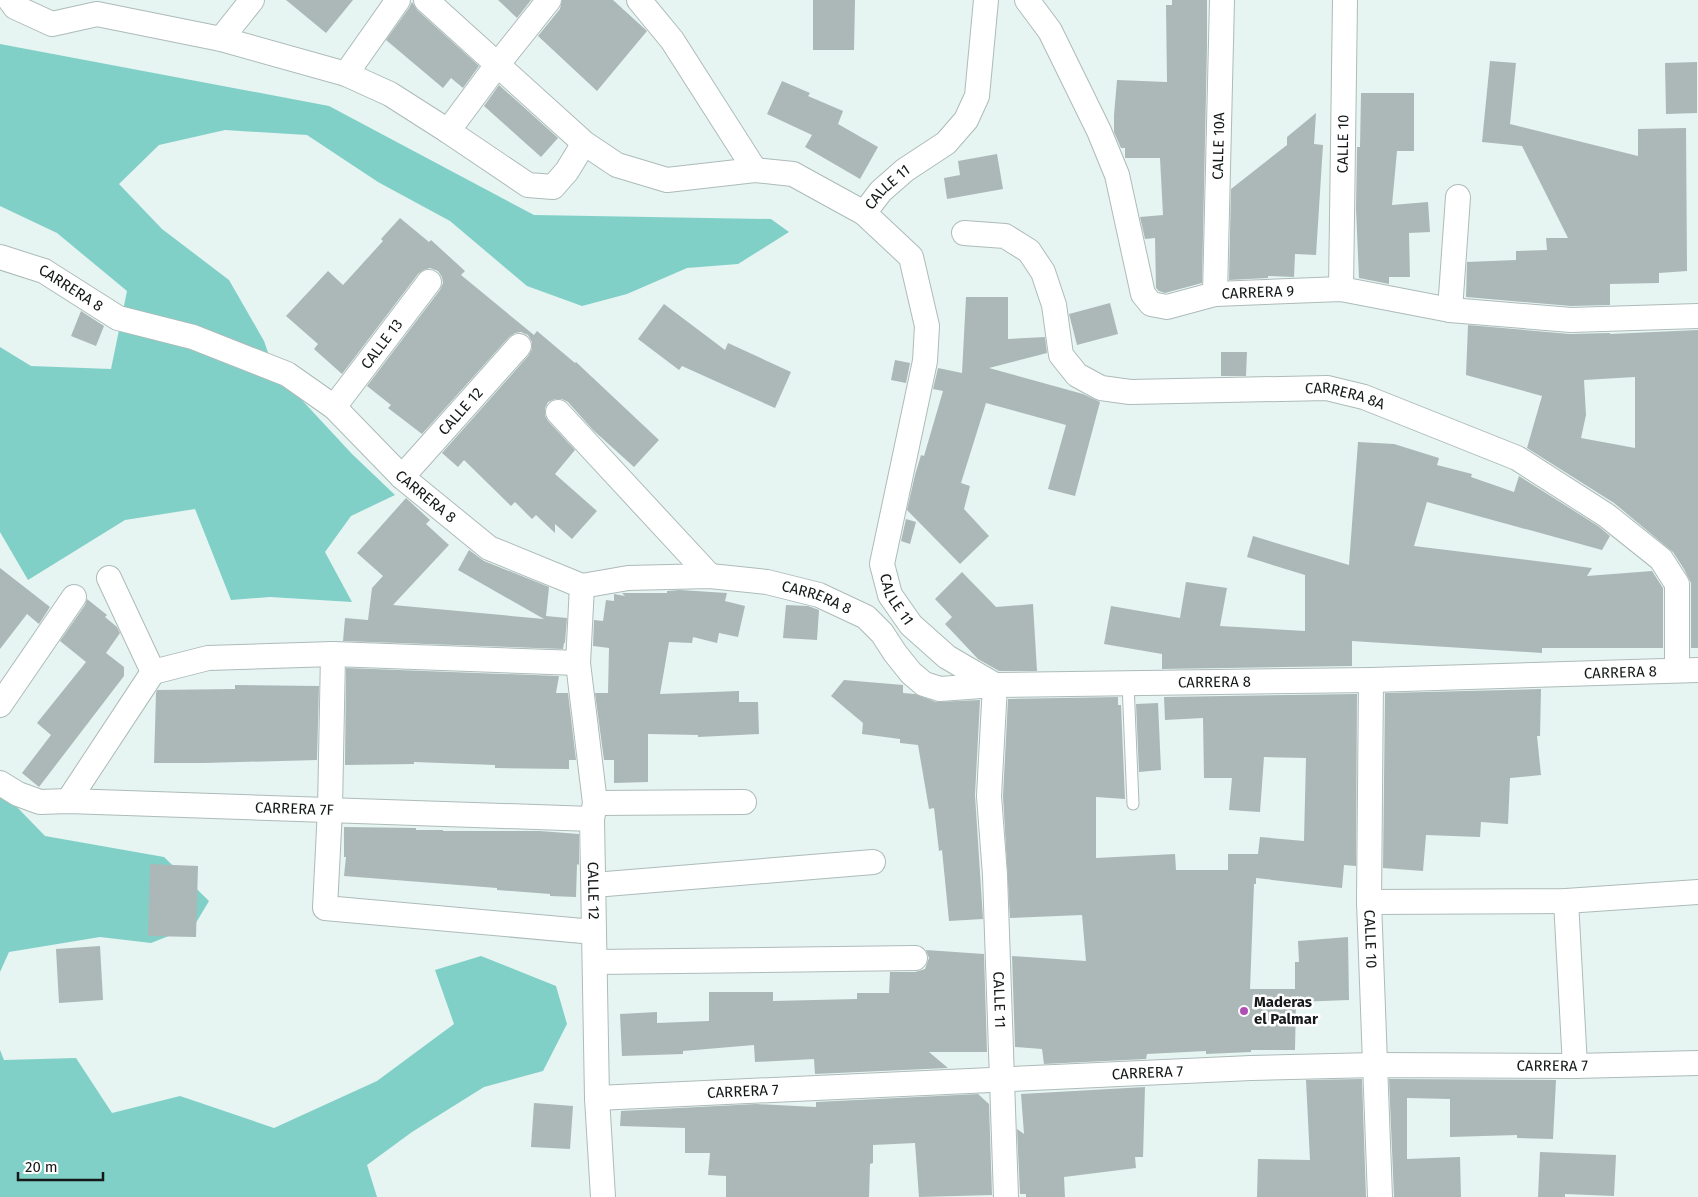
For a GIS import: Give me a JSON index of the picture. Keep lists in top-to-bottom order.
{
  "streets": {
    "street": [
      "CALLE 10",
      "CALLE 10A",
      "CALLE 11",
      "CARRERA 8",
      "CARRERA 9",
      "CALLE 13",
      "CARRERA 8A",
      "CALLE 12",
      "CARRERA 7F",
      "CARRERA 7"
    ]
  },
  "crossings": [
    ["CALLE 10", "CARRERA 8"],
    ["CALLE 10", "CARRERA 9"],
    ["CALLE 10", "CARRERA 7"],
    ["CALLE 10A", "CARRERA 9"],
    ["CALLE 11", "CARRERA 8"],
    ["CALLE 11", "CARRERA 7"],
    ["CARRERA 8", "CALLE 13"],
    ["CARRERA 8", "CARRERA 8A"],
    ["CARRERA 8", "CALLE 12"],
    ["CALLE 12", "CARRERA 7F"],
    ["CALLE 12", "CARRERA 7"]
  ],
  "places": ["Maderas el Palmar"],
  "scale_bar": "20 m"
}
